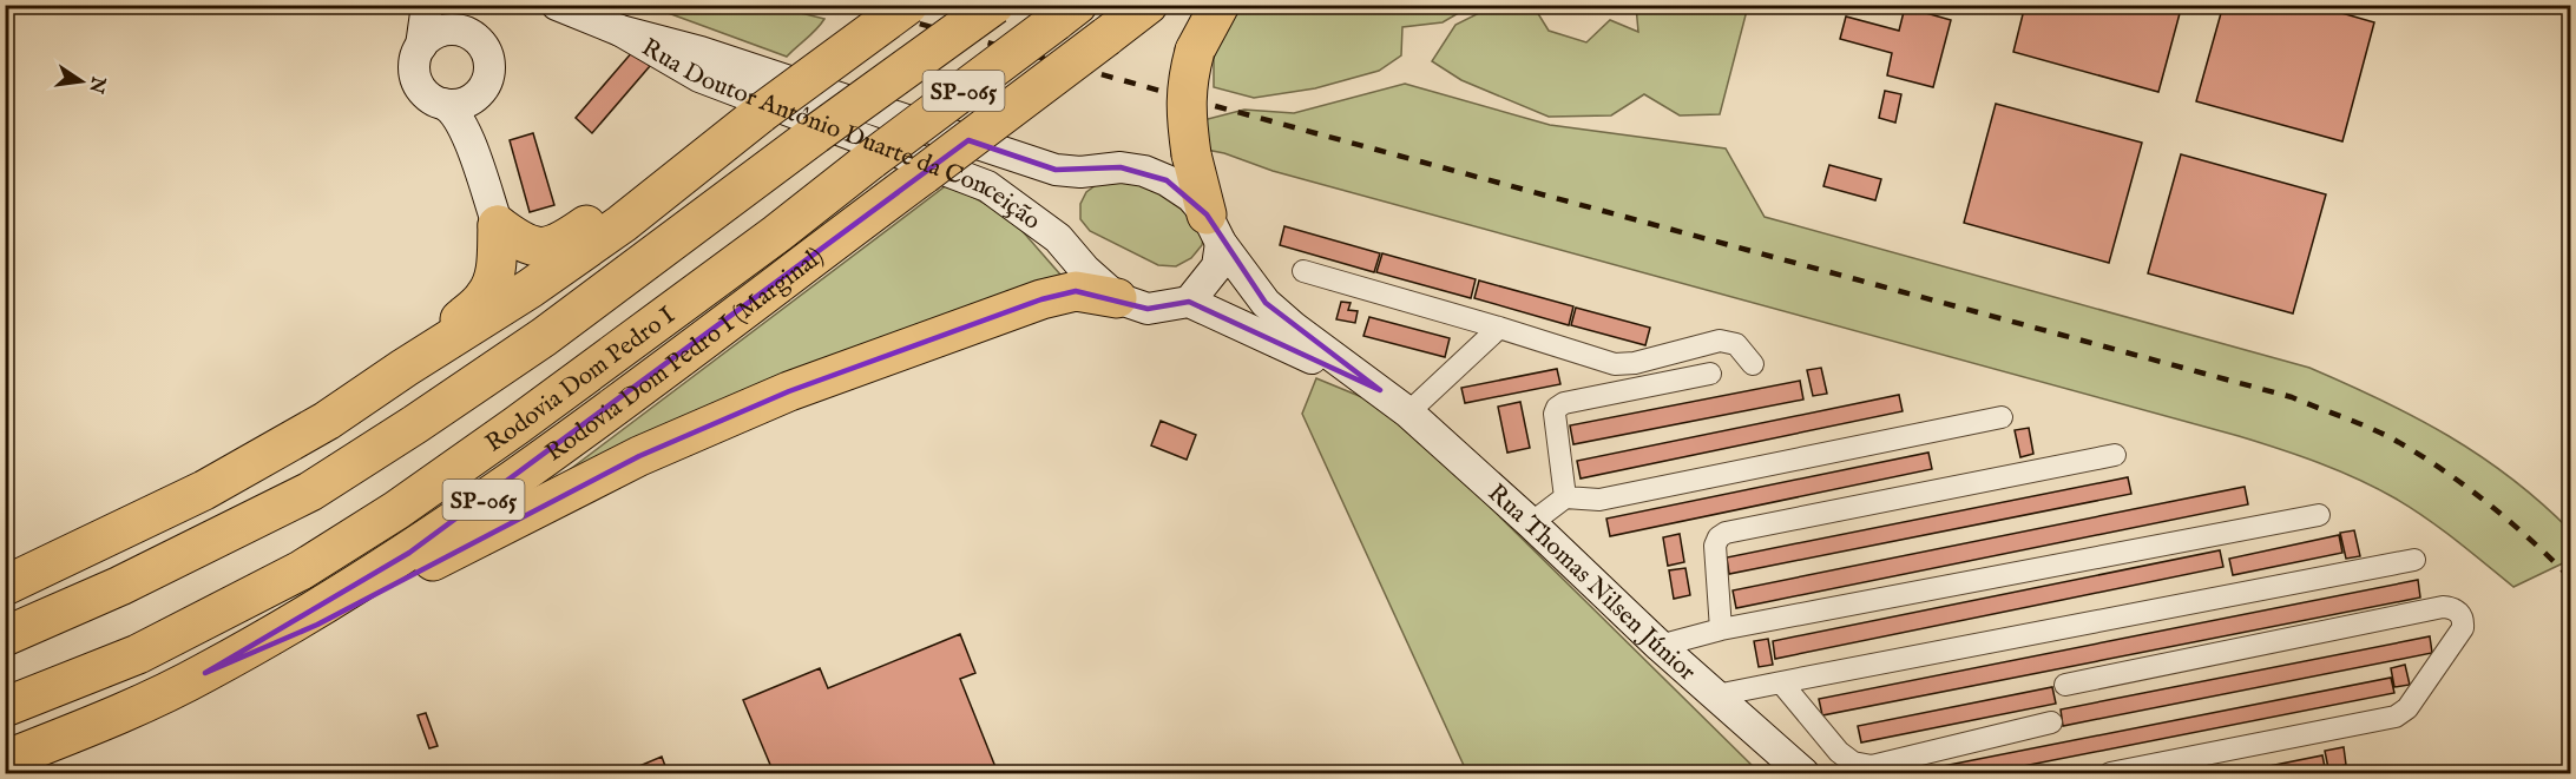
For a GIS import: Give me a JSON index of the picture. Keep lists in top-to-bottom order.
{
  "streets": {
    "highway": ["SP-065", "Rodovia Dom Pedro I (Marginal)", "Rodovia Dom Pedro I"],
    "street": ["Rua Doutor Antônio Duarte da Conceição", "Rua Thomas Nilsen Júnior"]
  },
  "crossings": [
    ["Rua Doutor Antônio Duarte da Conceição", "Rua Thomas Nilsen Júnior"]
  ],
  "north": "right"
}
